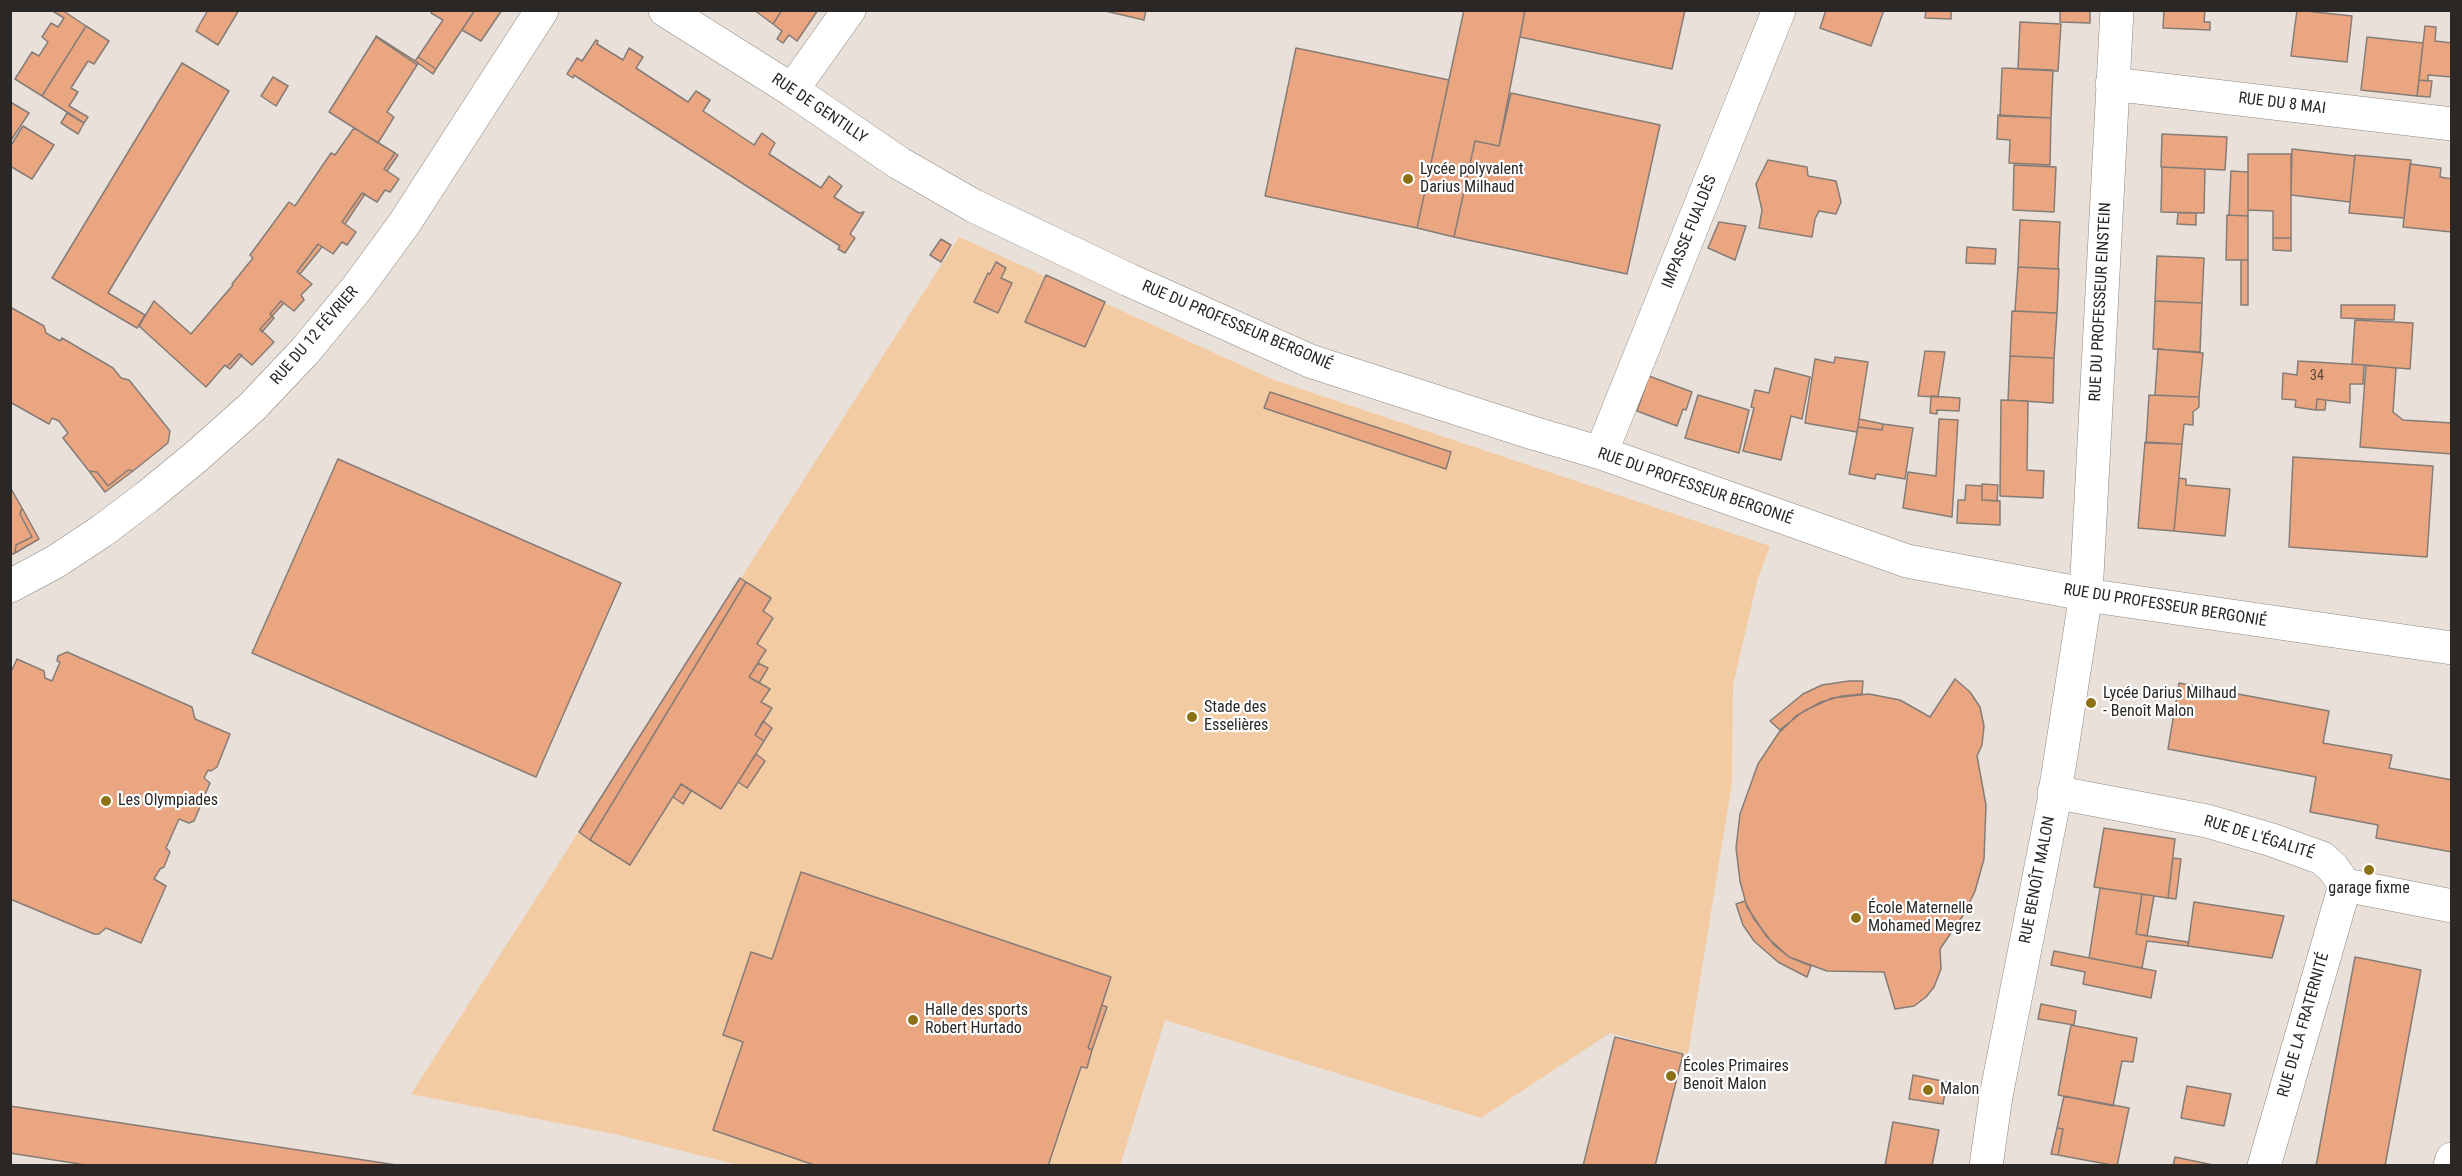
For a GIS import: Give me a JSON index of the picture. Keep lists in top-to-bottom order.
{
  "streets": {
    "street": [
      "RUE DU 8 MAI",
      "RUE DE GENTILLY",
      "IMPASSE FUALDÈS",
      "RUE DU PROFESSEUR EINSTEIN",
      "RUE DU PROFESSEUR BERGONIÉ",
      "RUE DU 12 FÉVRIER",
      "RUE DE L'ÉGALITÉ",
      "RUE BENOÎT MALON",
      "RUE DE LA FRATERNITÉ"
    ]
  },
  "crossings": [
    ["RUE DU 8 MAI", "RUE DU PROFESSEUR EINSTEIN"],
    ["RUE DE GENTILLY", "RUE DU PROFESSEUR BERGONIÉ"],
    ["IMPASSE FUALDÈS", "RUE DU PROFESSEUR BERGONIÉ"],
    ["RUE DU PROFESSEUR EINSTEIN", "RUE DU PROFESSEUR BERGONIÉ"],
    ["RUE DU PROFESSEUR EINSTEIN", "RUE BENOÎT MALON"],
    ["RUE DU PROFESSEUR BERGONIÉ", "RUE BENOÎT MALON"],
    ["RUE DE L'ÉGALITÉ", "RUE BENOÎT MALON"],
    ["RUE DE L'ÉGALITÉ", "RUE DE LA FRATERNITÉ"]
  ],
  "places": [
    "Lycée polyvalent Darius Milhaud",
    "Lycée Darius Milhaud - Benoît Malon",
    "Stade des Esselières",
    "Les Olympiades",
    "garage fixme",
    "École Maternelle Mohamed Megrez",
    "Halle des sports Robert Hurtado",
    "Écoles Primaires Benoît Malon",
    "Malon"
  ],
  "house_numbers": ["34"]
}
